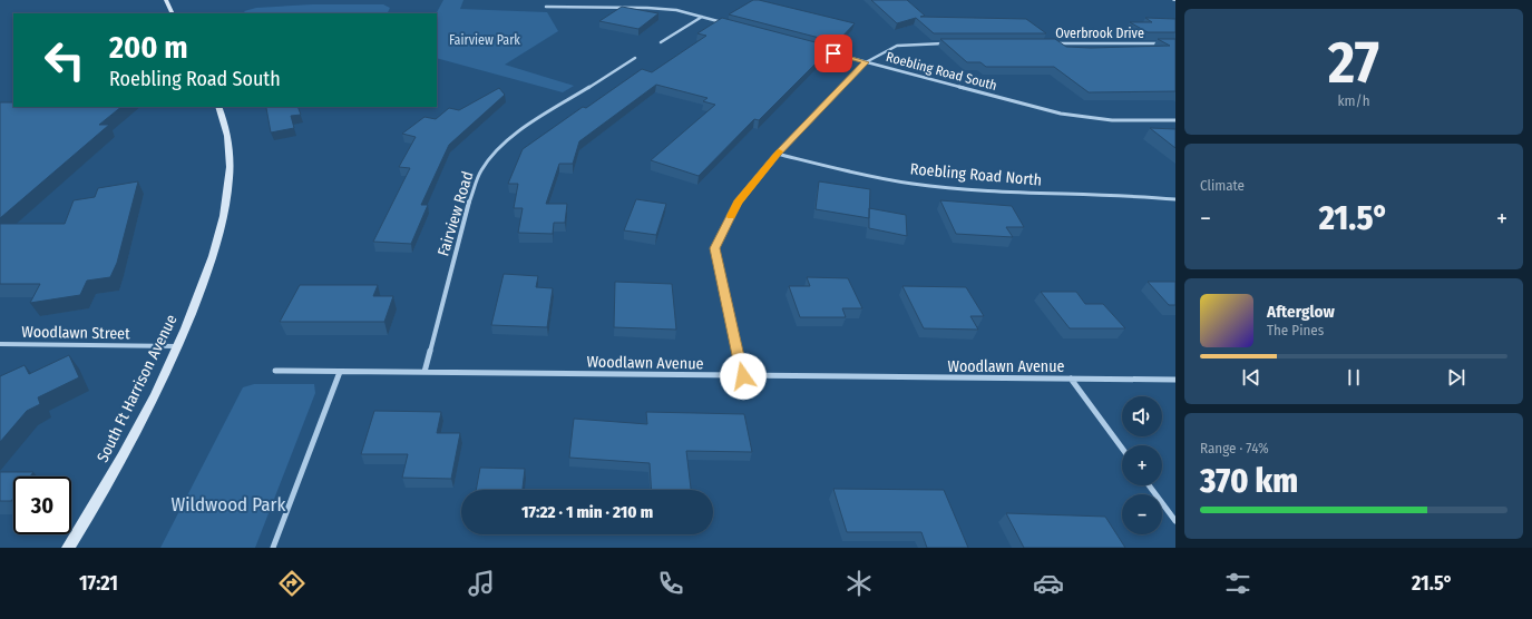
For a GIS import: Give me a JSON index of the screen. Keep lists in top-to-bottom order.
{
  "streets": {
    "main road": ["South Ft Harrison Avenue"],
    "street": [
      "Overbrook Drive",
      "Roebling Road South",
      "Roebling Road North",
      "Fairview Road",
      "Woodlawn Street",
      "Woodlawn Avenue"
    ]
  },
  "crossings": [
    ["Fairview Road", "Woodlawn Avenue"],
    ["Woodlawn Street", "South Ft Harrison Avenue"]
  ],
  "parks": ["Fairview Park", "Wildwood Park"],
  "page": {
    "tile": [
      ["27", "km/h"],
      "Climate",
      ["Range · 74%", "370 km"]
    ],
    "turn": ["200 m", "Roebling Road South"],
    "heat": ["−", "21.5°", "+"],
    "song": ["Afterglow", "The Pines"],
    "map_buttons": ["+", "−"],
    "limit": "30",
    "trip": "17:22 · 1 min · 210 m",
    "tabs": ["17:21", "21.5°"]
  }
}
